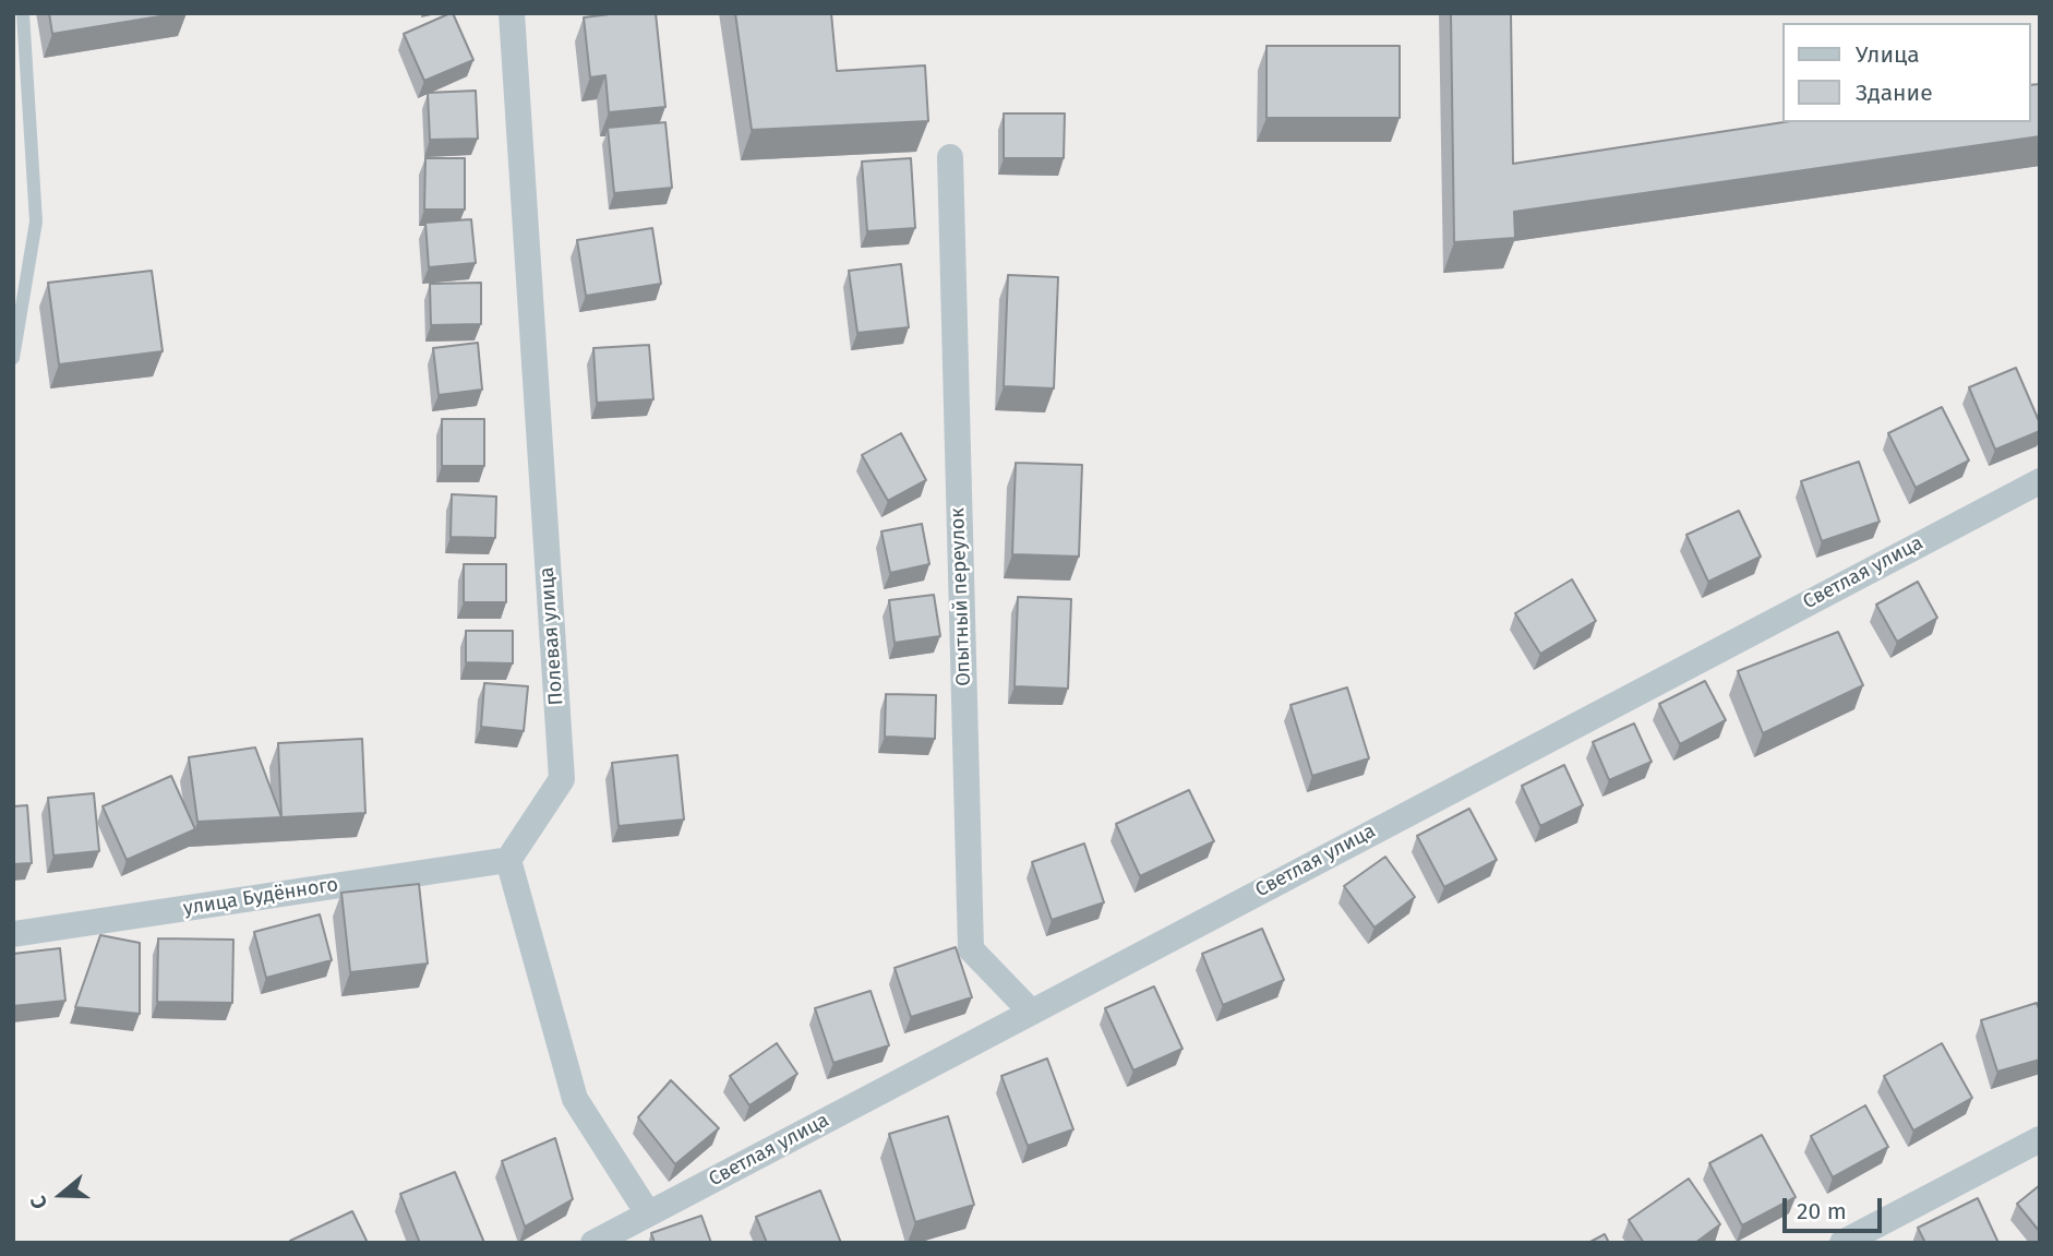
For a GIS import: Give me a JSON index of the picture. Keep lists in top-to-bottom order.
{
  "streets": {
    "street": [
      "Светлая улица",
      "Опытный переулок",
      "Полевая улица",
      "улица Будённого"
    ]
  },
  "crossings": [
    ["Светлая улица", "Опытный переулок"],
    ["Полевая улица", "улица Будённого"]
  ],
  "legend": ["Улица", "Здание"],
  "scale_bar": "20 m",
  "north": "left"
}
